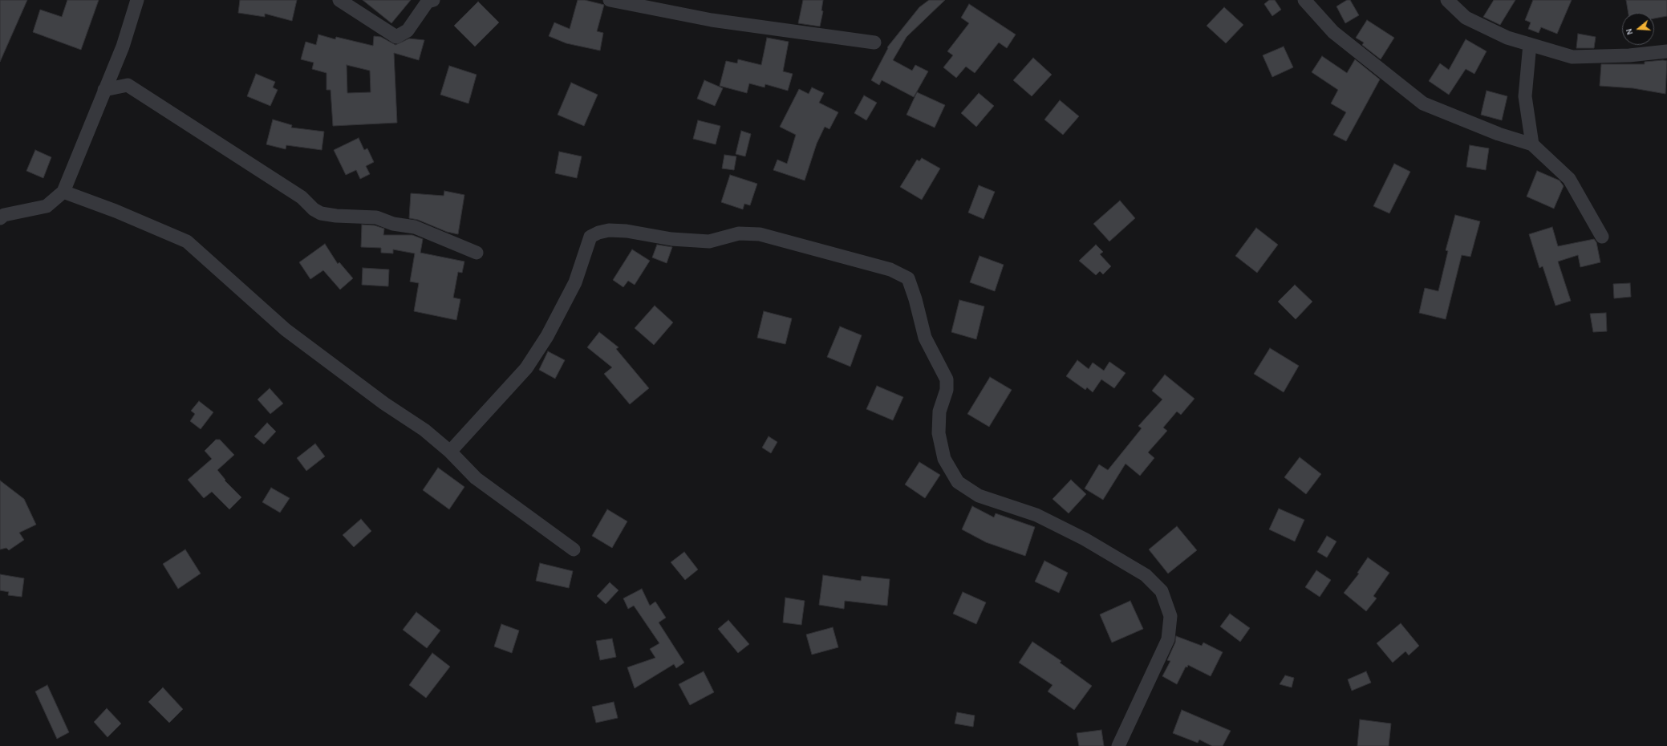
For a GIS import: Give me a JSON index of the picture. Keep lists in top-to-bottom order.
{
  "north": "left"
}
